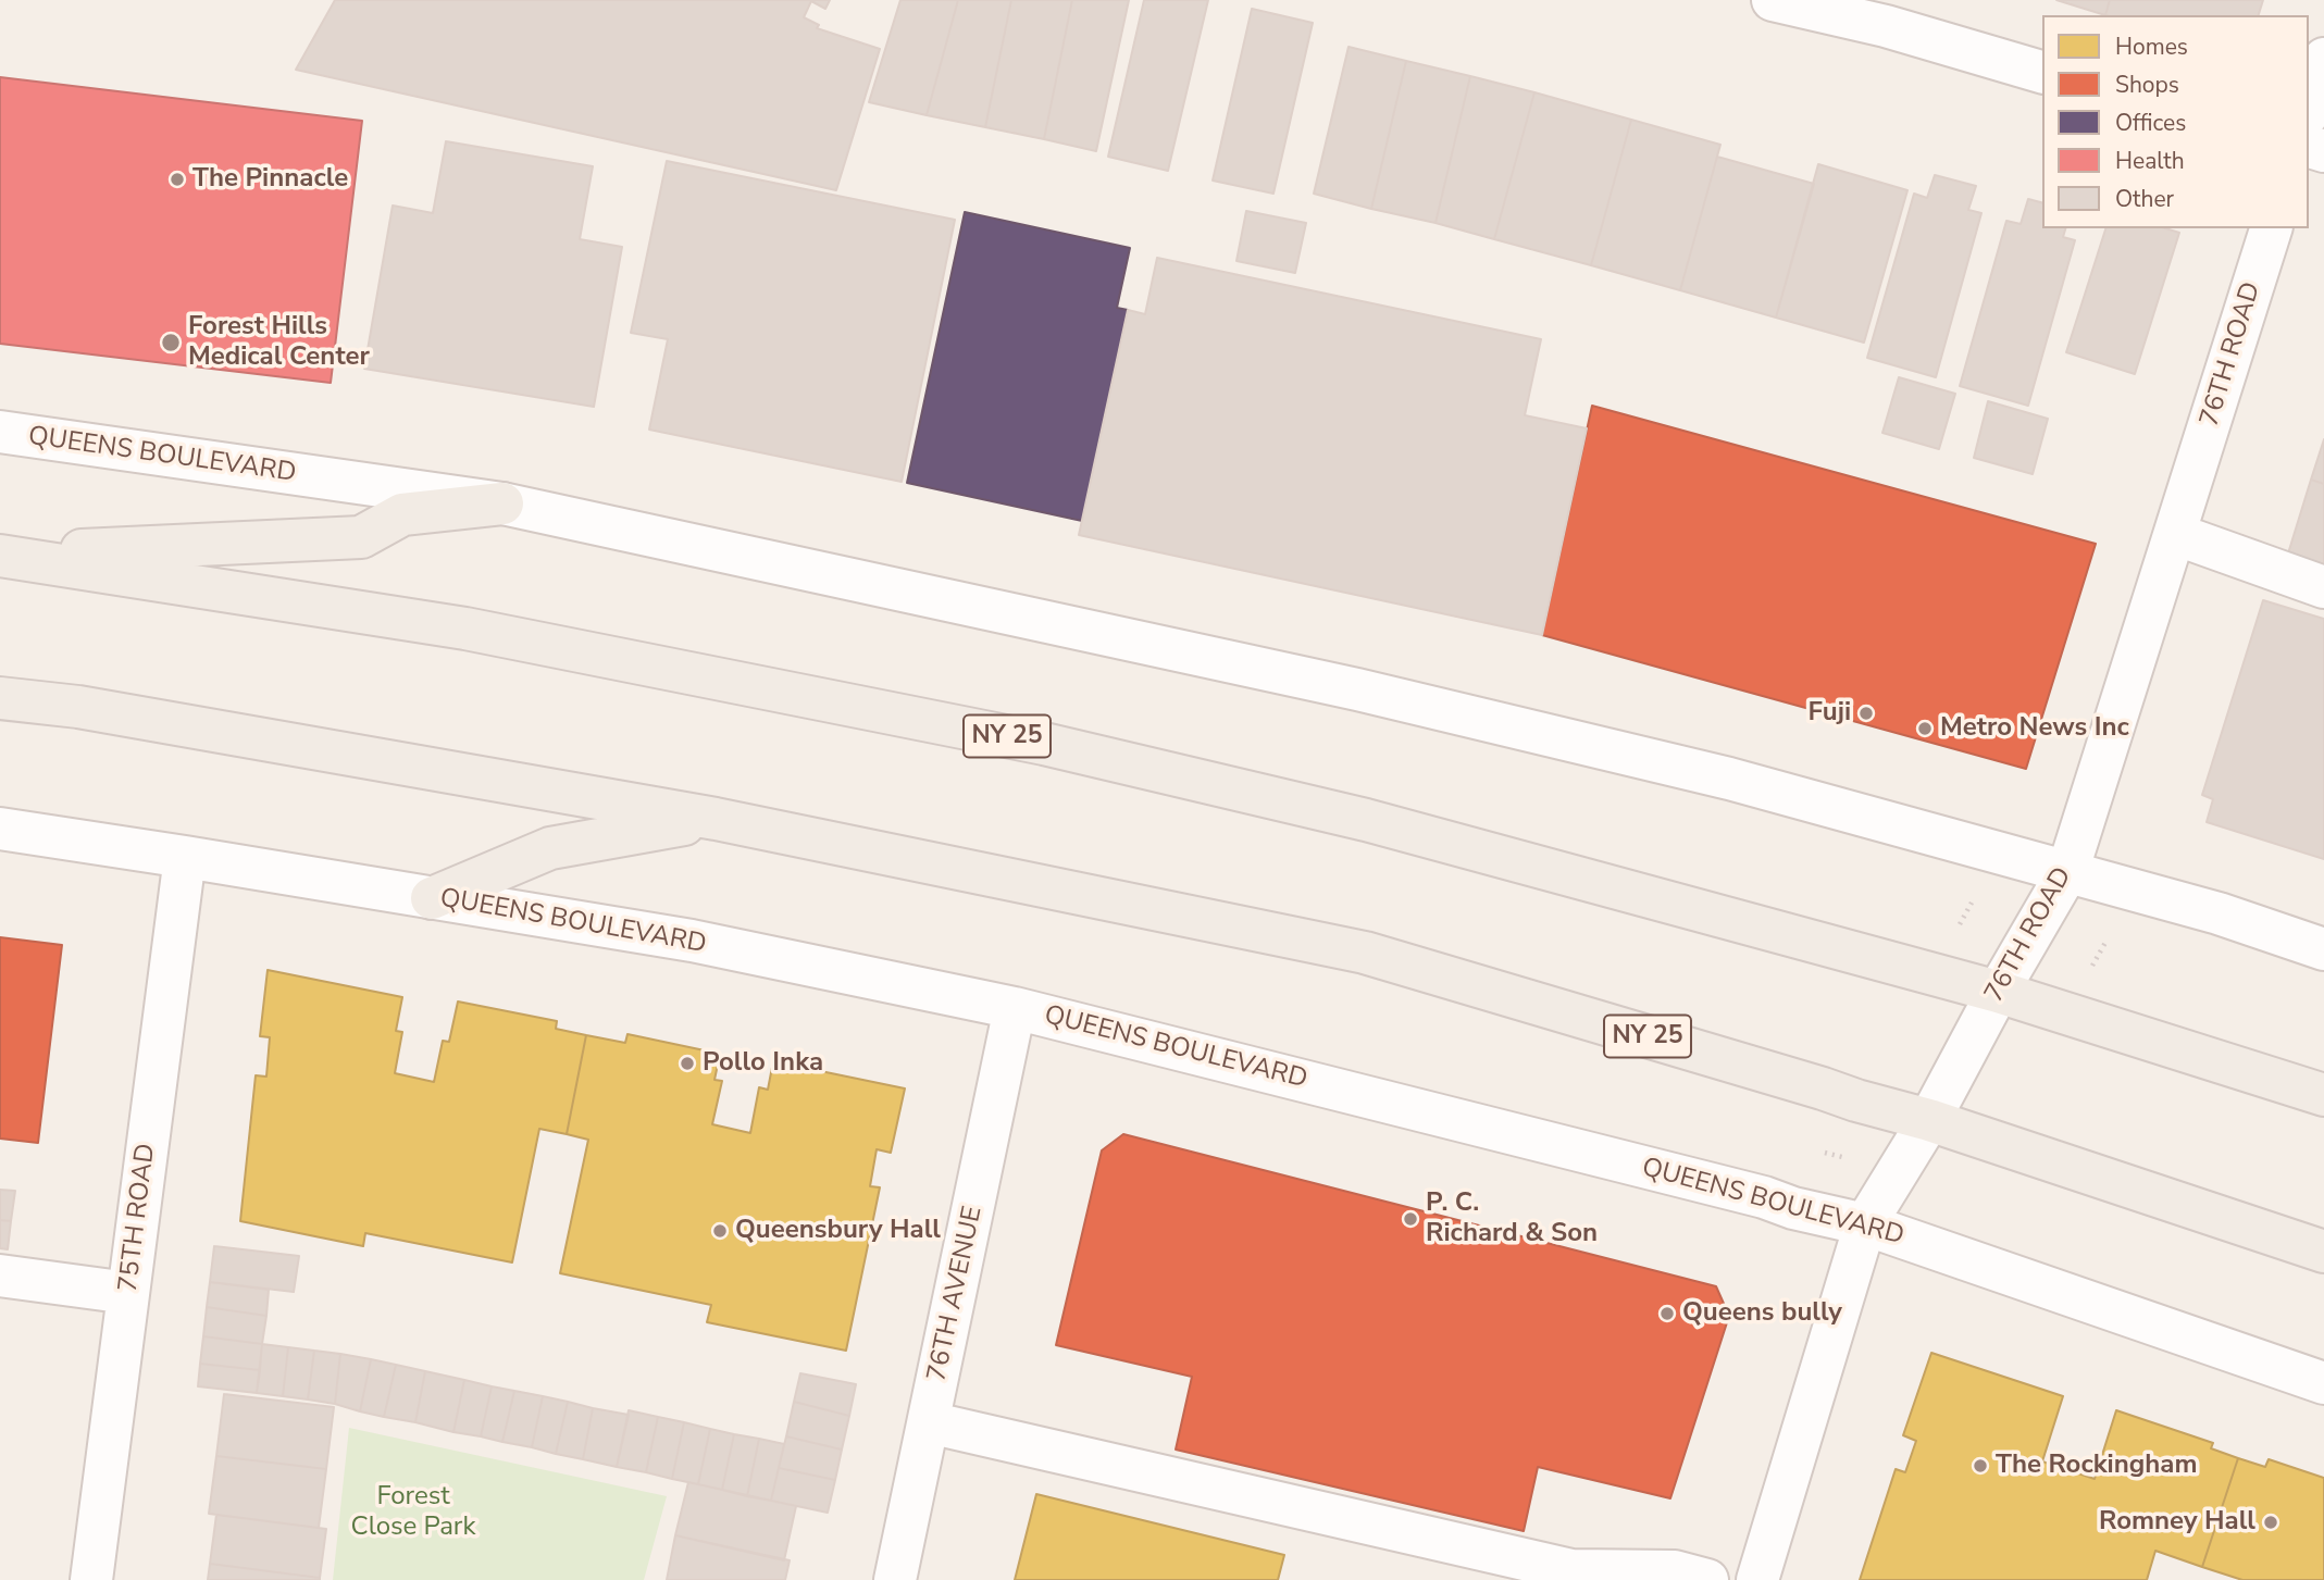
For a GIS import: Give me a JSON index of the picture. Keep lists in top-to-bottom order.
{
  "streets": {
    "main road": ["NY 25"],
    "street": [
      "76TH ROAD",
      "QUEENS BOULEVARD",
      "75TH ROAD",
      "76TH AVENUE"
    ]
  },
  "crossings": [
    ["76TH ROAD", "QUEENS BOULEVARD"],
    ["76TH ROAD", "NY 25"],
    ["QUEENS BOULEVARD", "75TH ROAD"],
    ["QUEENS BOULEVARD", "76TH AVENUE"]
  ],
  "parks": ["Forest Close Park"],
  "places": [
    "The Pinnacle",
    "Forest Hills Medical Center",
    "Fuji",
    "Metro News Inc",
    "Pollo Inka",
    "P. C. Richard & Son",
    "Queensbury Hall",
    "Queens bully",
    "The Rockingham",
    "Romney Hall"
  ],
  "legend": [
    "Homes",
    "Shops",
    "Offices",
    "Health",
    "Other"
  ]
}
